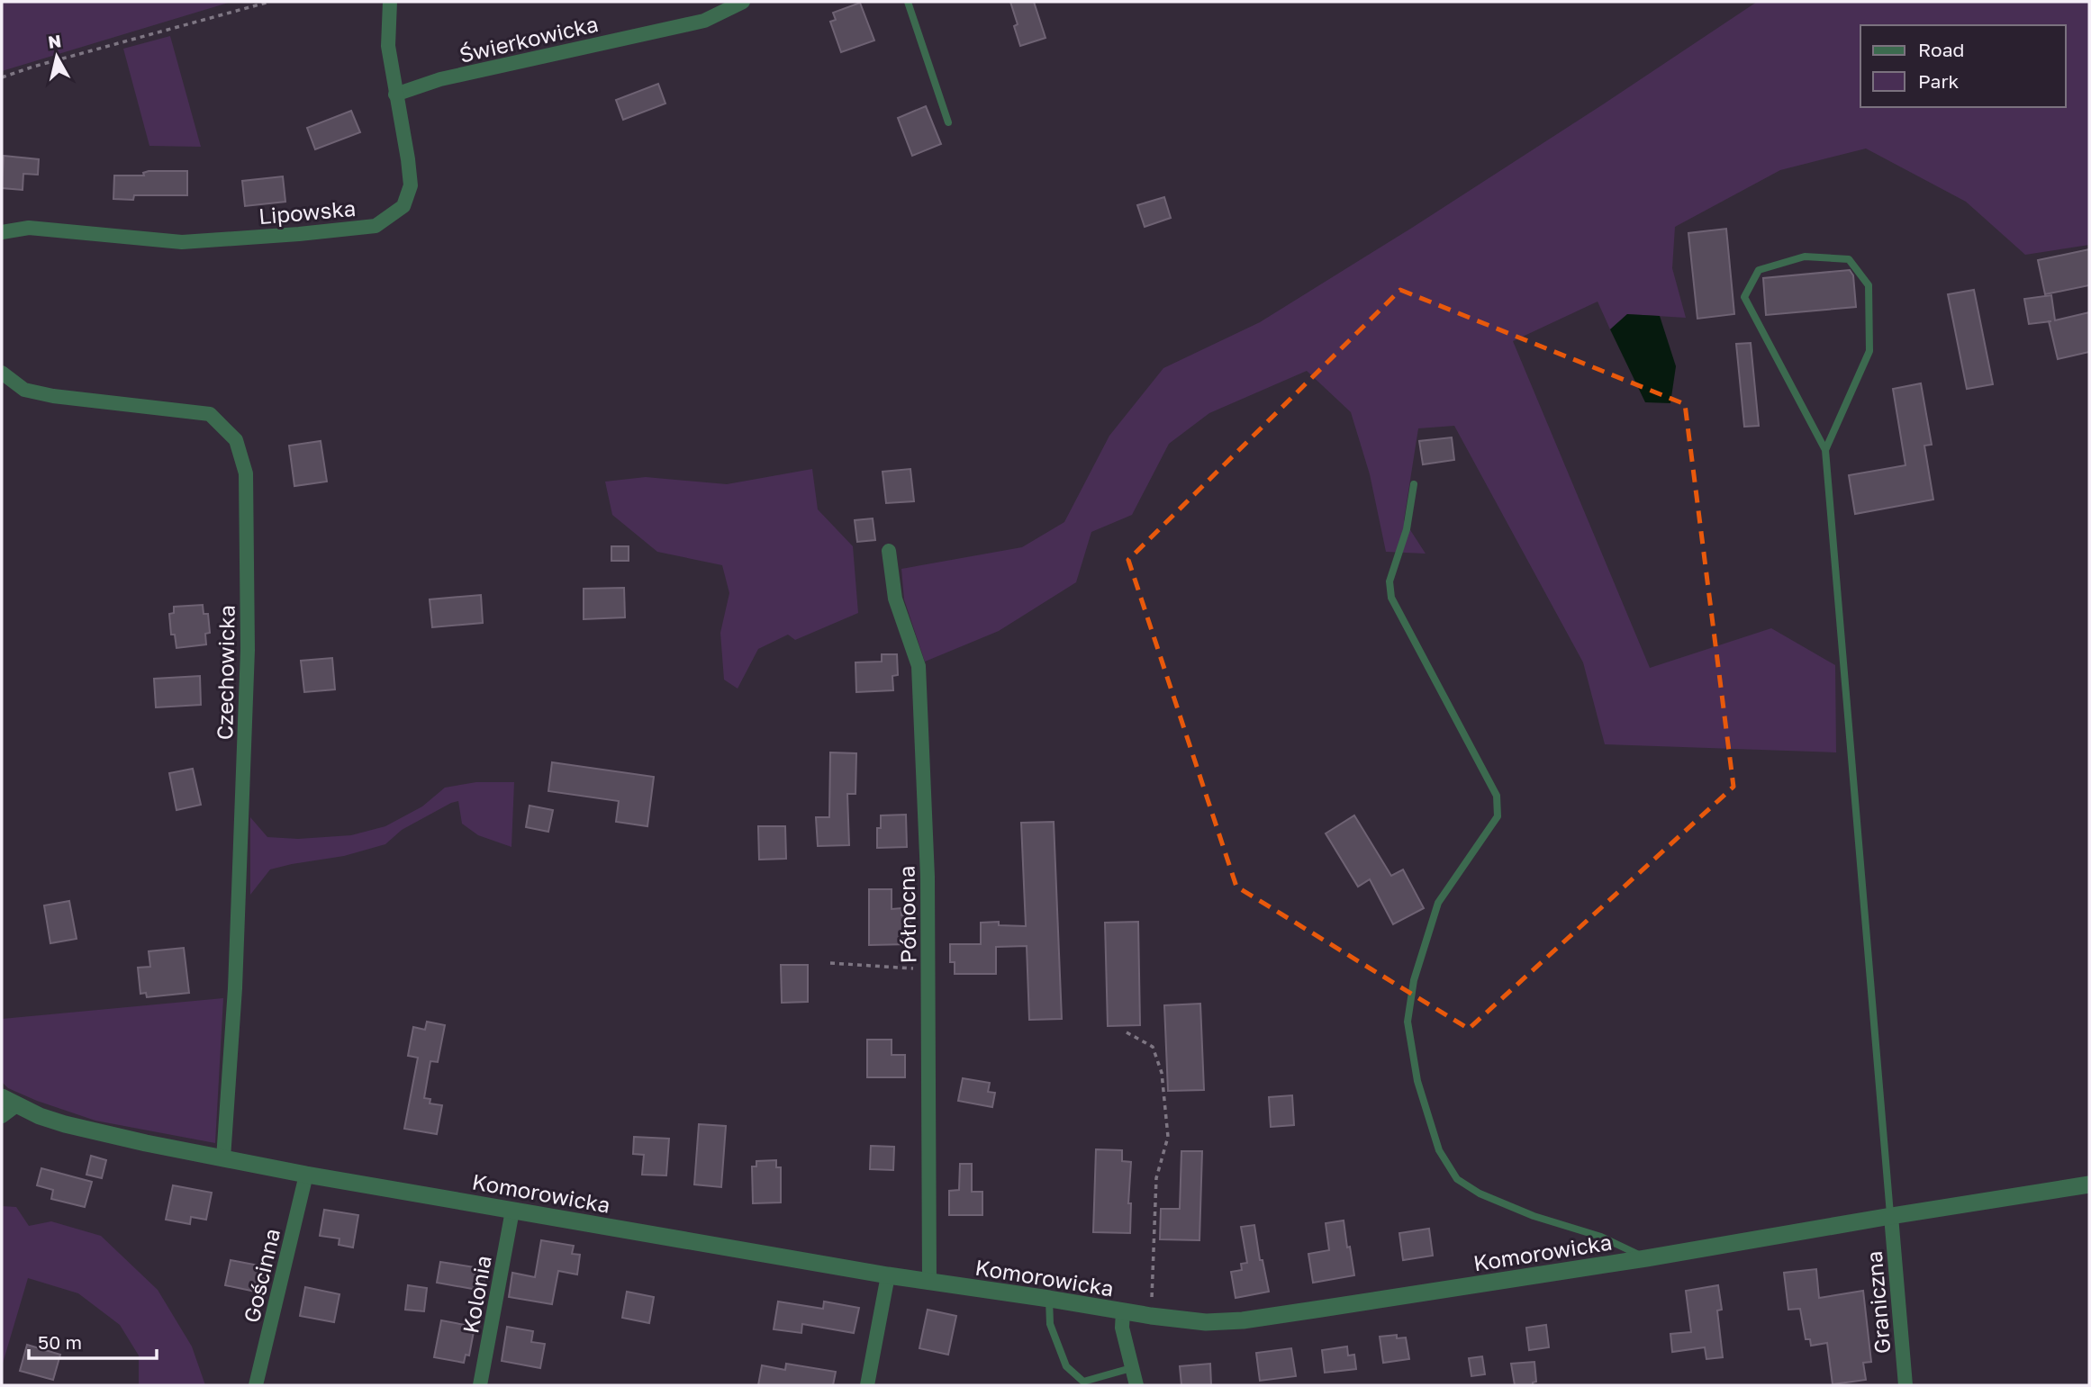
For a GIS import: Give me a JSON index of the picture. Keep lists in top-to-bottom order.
{
  "streets": {
    "street": [
      "Świerkowicka",
      "Lipowska",
      "Czechowicka",
      "Północna",
      "Komorowicka",
      "Gościnna",
      "Kolonia",
      "Graniczna"
    ]
  },
  "crossings": [
    ["Świerkowicka", "Lipowska"],
    ["Czechowicka", "Komorowicka"],
    ["Północna", "Komorowicka"],
    ["Komorowicka", "Gościnna"],
    ["Komorowicka", "Kolonia"],
    ["Komorowicka", "Graniczna"]
  ],
  "legend": ["Road", "Park"],
  "scale_bar": "50 m",
  "north": "top"
}
